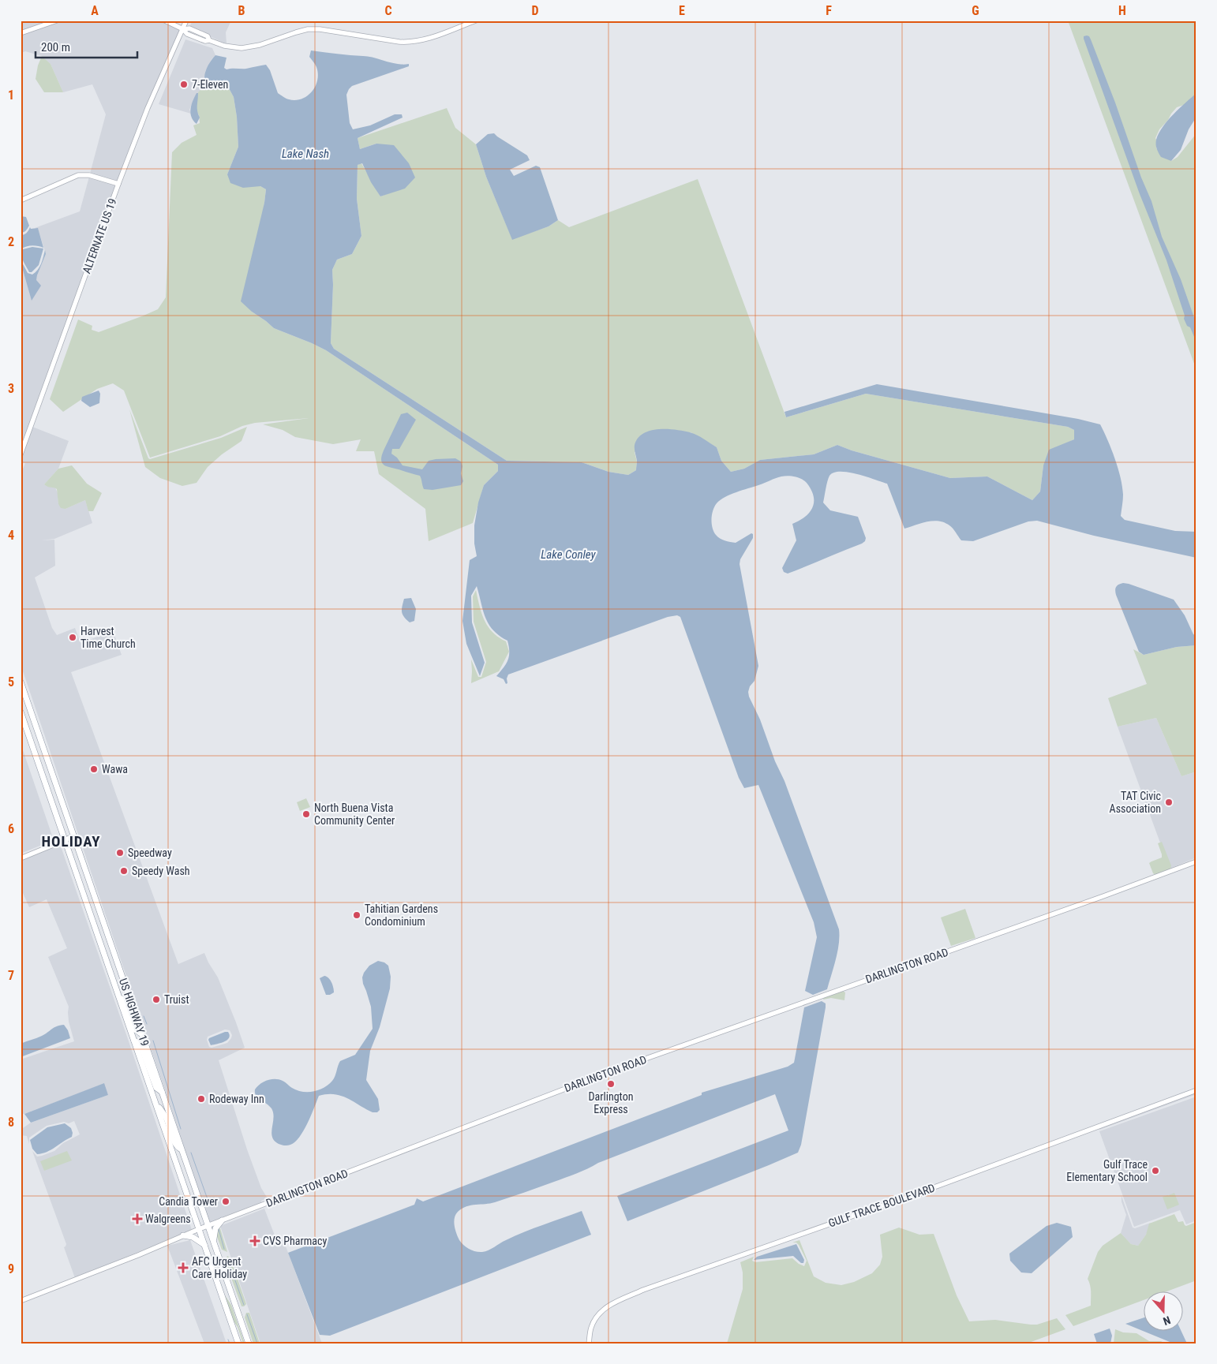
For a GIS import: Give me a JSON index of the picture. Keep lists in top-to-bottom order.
{
  "streets": {
    "highway": ["US HIGHWAY 19"],
    "street": ["ALTERNATE US 19", "DARLINGTON ROAD", "GULF TRACE BOULEVARD"]
  },
  "crossings": [
    ["DARLINGTON ROAD", "US HIGHWAY 19"]
  ],
  "districts": ["HOLIDAY"],
  "water": ["Lake Nash", "Lake Conley"],
  "places": {
    "other": [
      "7-Eleven",
      "Harvest Time Church",
      "Wawa",
      "TAT Civic Association",
      "North Buena Vista Community Center",
      "Speedway",
      "Speedy Wash",
      "Tahitian Gardens Condominium",
      "Truist",
      "Darlington Express",
      "Rodeway Inn",
      "Gulf Trace Elementary School",
      "Candia Tower"
    ],
    "health": ["Walgreens", "CVS Pharmacy", "AFC Urgent Care Holiday"]
  },
  "scale_bar": "200 m",
  "north": "bottom",
  "grid": {
    "columns": [
      "A",
      "B",
      "C",
      "D",
      "E",
      "F",
      "G",
      "H"
    ],
    "rows": [
      "1",
      "2",
      "3",
      "4",
      "5",
      "6",
      "7",
      "8",
      "9"
    ]
  }
}
